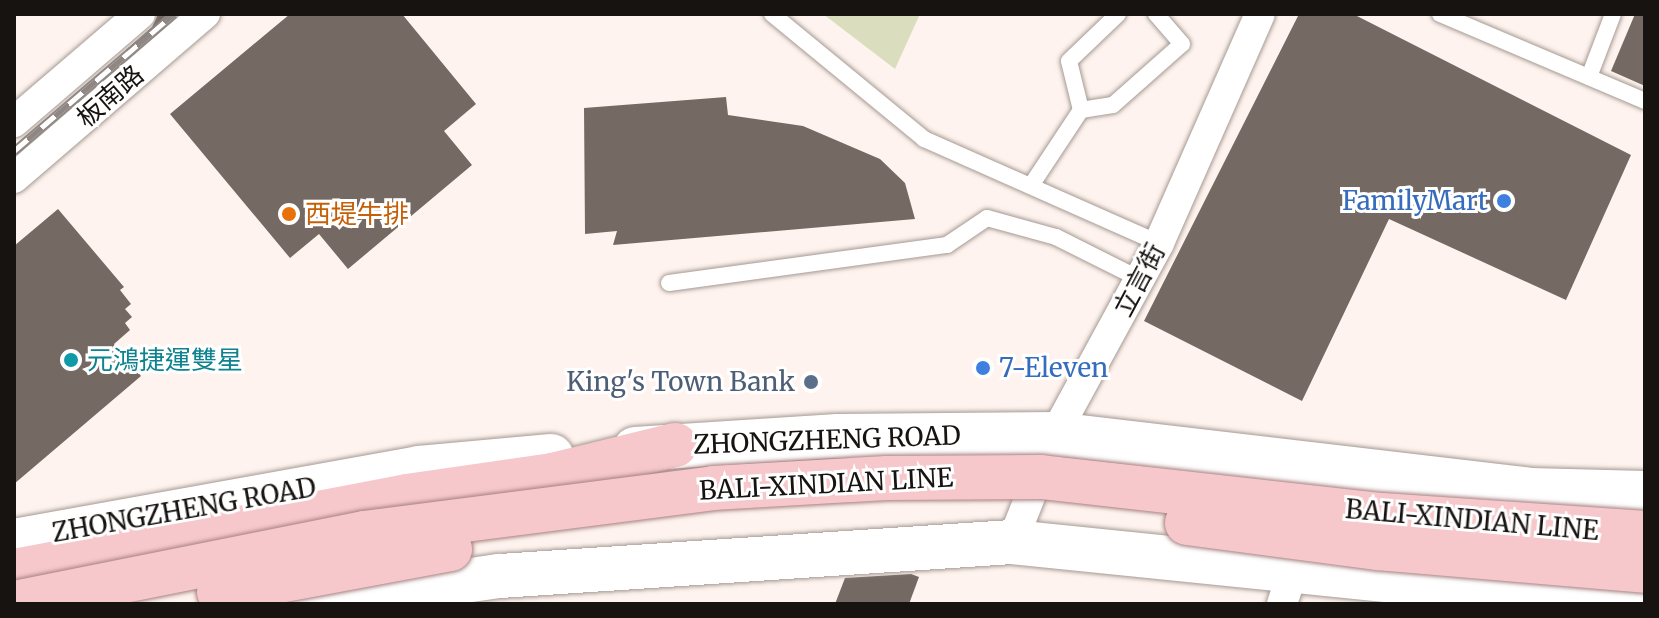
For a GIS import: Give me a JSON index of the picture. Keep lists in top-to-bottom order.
{
  "streets": {
    "highway": ["BALI-XINDIAN LINE"],
    "main road": ["ZHONGZHENG ROAD"],
    "street": ["板南路", "立言街"]
  },
  "crossings": [
    ["立言街", "ZHONGZHENG ROAD"]
  ],
  "places": [
    "FamilyMart",
    "西堤牛排",
    "元鴻捷運雙星",
    "7-Eleven",
    "King's Town Bank"
  ]
}
